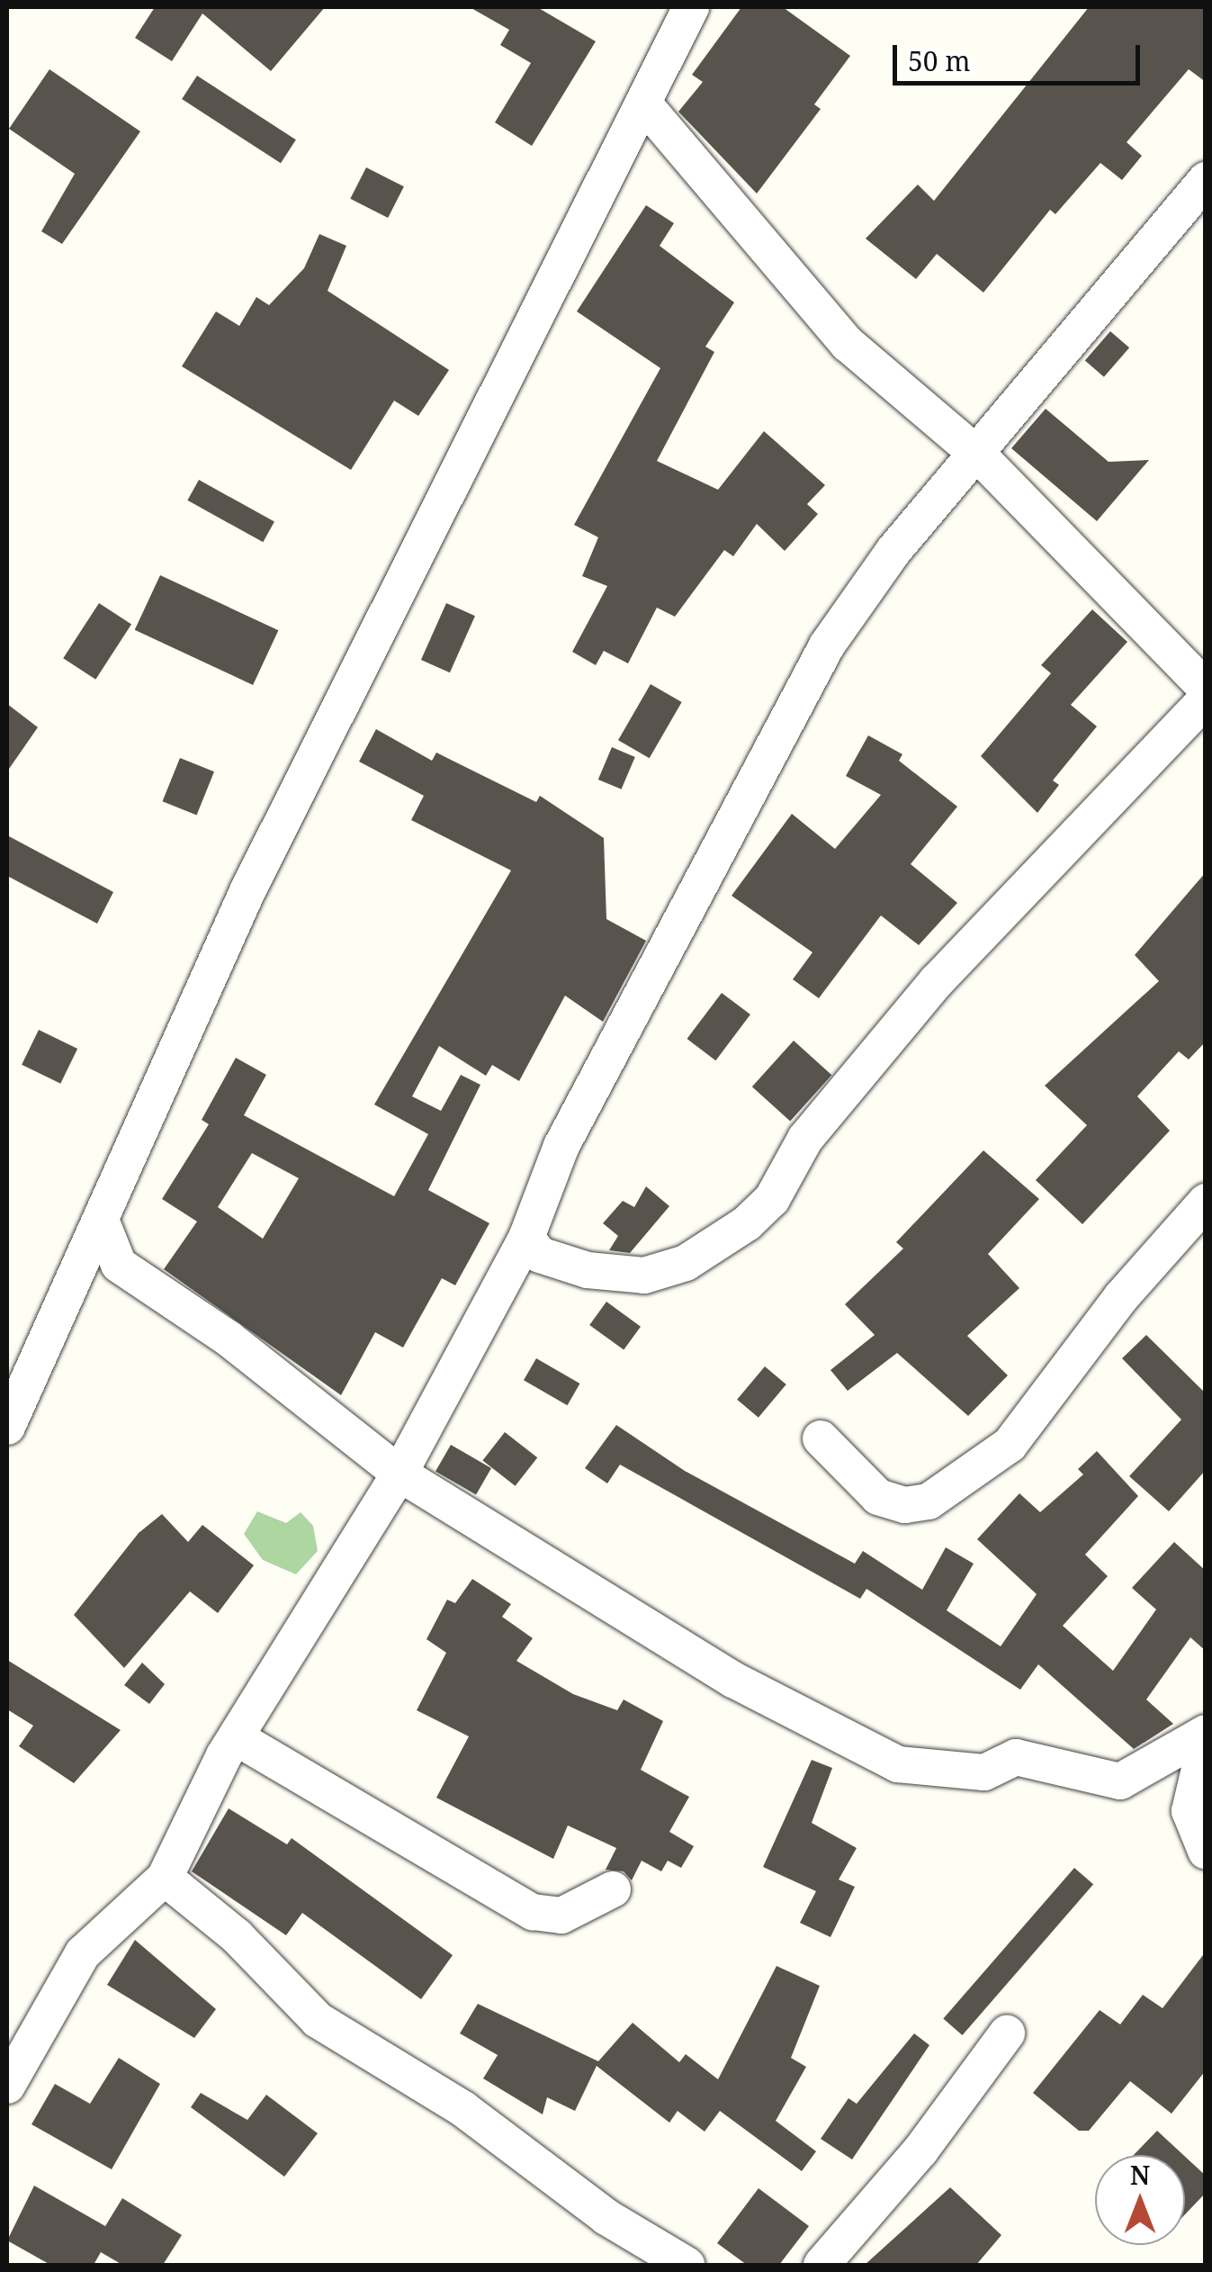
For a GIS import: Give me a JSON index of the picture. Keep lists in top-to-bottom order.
{
  "scale_bar": "50 m",
  "north": "top"
}
